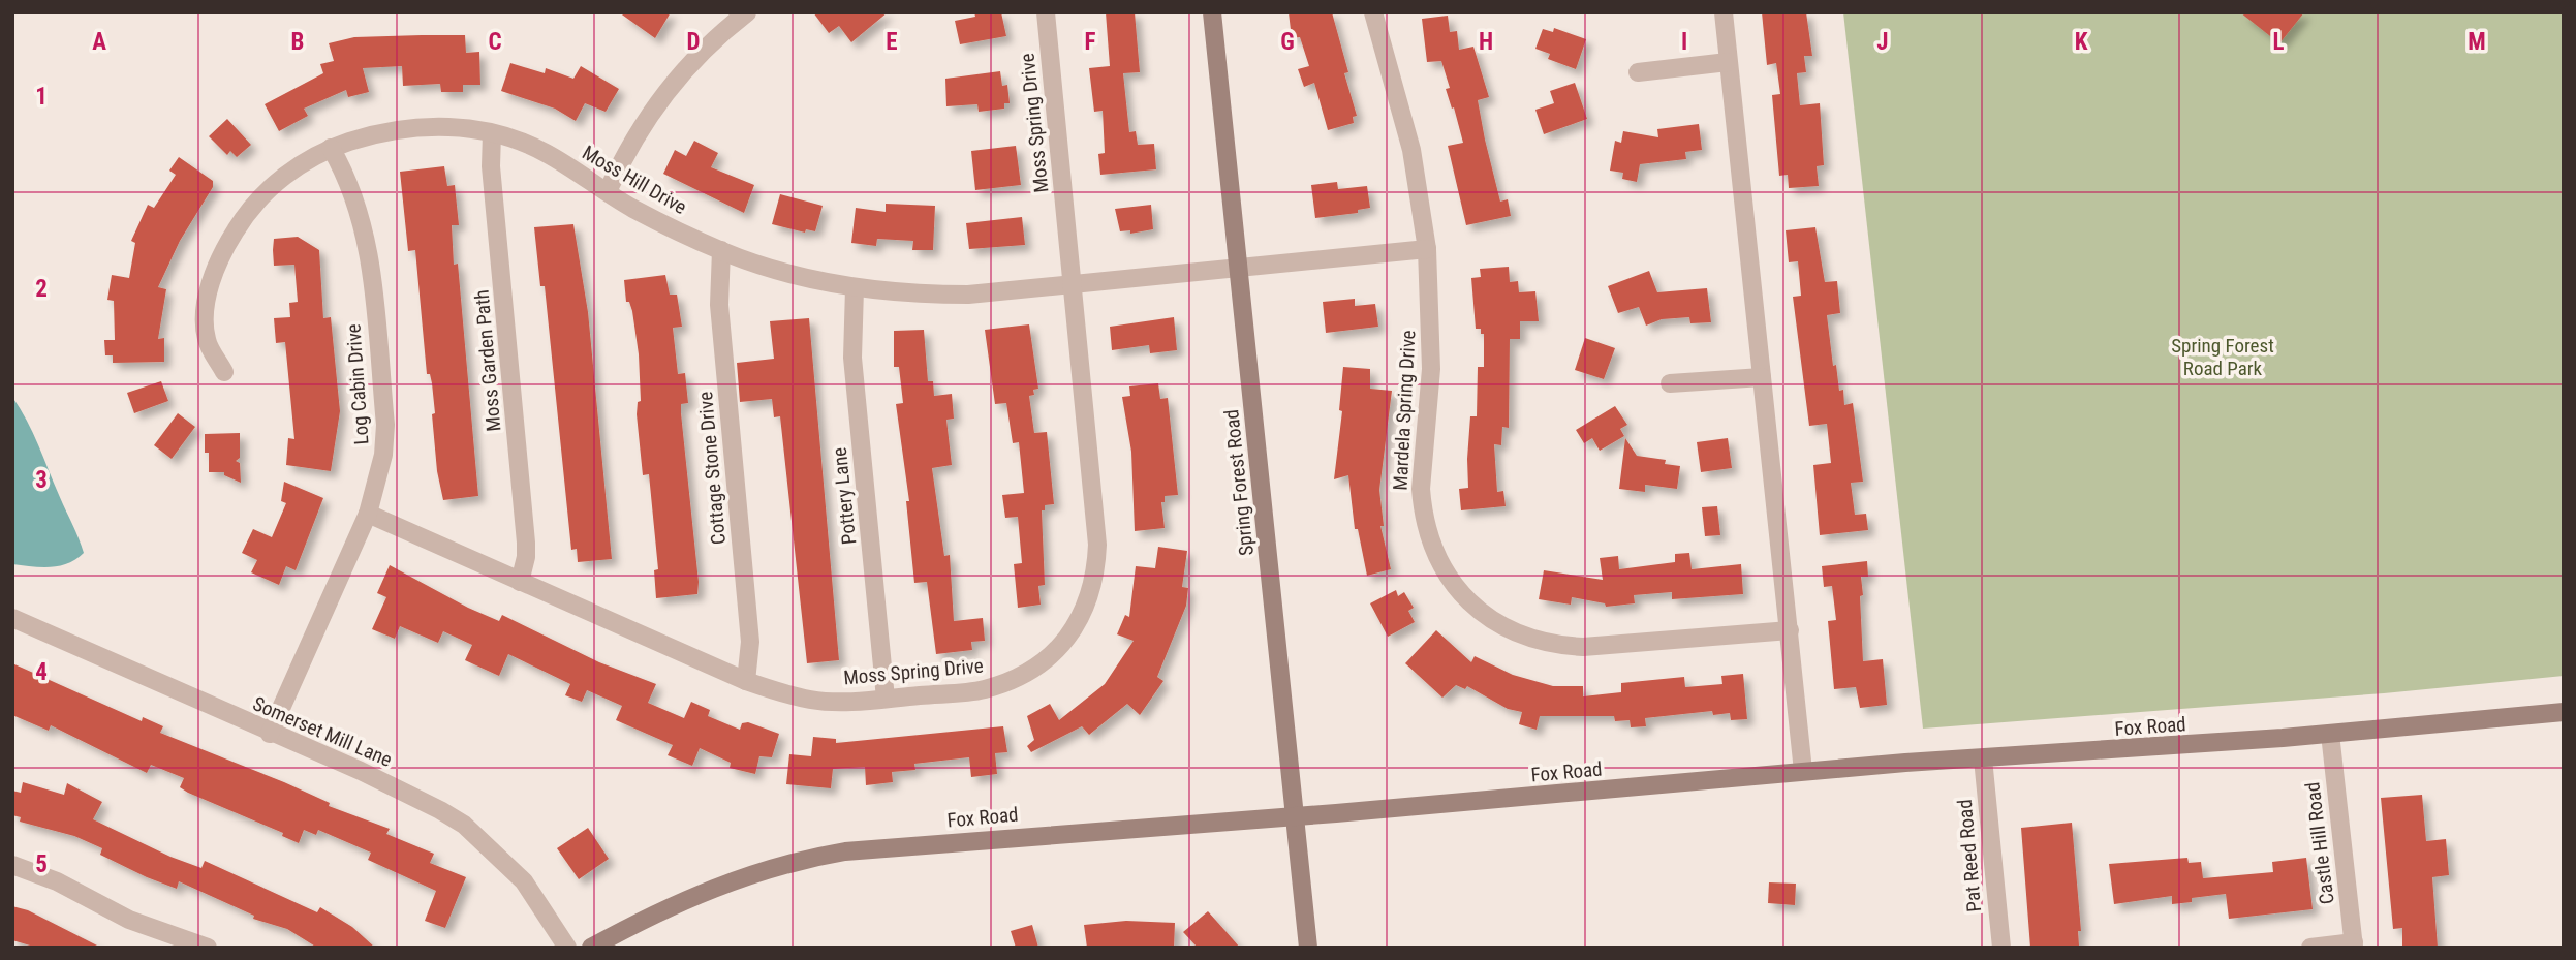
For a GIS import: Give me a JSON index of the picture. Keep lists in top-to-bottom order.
{
  "streets": {
    "street": [
      "Moss Spring Drive",
      "Moss Hill Drive",
      "Moss Garden Path",
      "Log Cabin Drive",
      "Mardela Spring Drive",
      "Cottage Stone Drive",
      "Spring Forest Road",
      "Pottery Lane",
      "Fox Road",
      "Somerset Mill Lane",
      "Castle Hill Road",
      "Pat Reed Road"
    ]
  },
  "crossings": [
    ["Moss Spring Drive", "Moss Hill Drive"],
    ["Moss Spring Drive", "Moss Garden Path"],
    ["Moss Spring Drive", "Log Cabin Drive"],
    ["Moss Spring Drive", "Cottage Stone Drive"],
    ["Moss Spring Drive", "Pottery Lane"],
    ["Moss Hill Drive", "Moss Garden Path"],
    ["Moss Hill Drive", "Log Cabin Drive"],
    ["Moss Hill Drive", "Mardela Spring Drive"],
    ["Moss Hill Drive", "Cottage Stone Drive"],
    ["Moss Hill Drive", "Spring Forest Road"],
    ["Moss Hill Drive", "Pottery Lane"],
    ["Log Cabin Drive", "Somerset Mill Lane"],
    ["Spring Forest Road", "Fox Road"],
    ["Fox Road", "Castle Hill Road"],
    ["Fox Road", "Pat Reed Road"]
  ],
  "parks": ["Spring Forest Road Park"],
  "grid": {
    "columns": [
      "A",
      "B",
      "C",
      "D",
      "E",
      "F",
      "G",
      "H",
      "I",
      "J",
      "K",
      "L",
      "M"
    ],
    "rows": [
      "1",
      "2",
      "3",
      "4",
      "5"
    ]
  }
}
